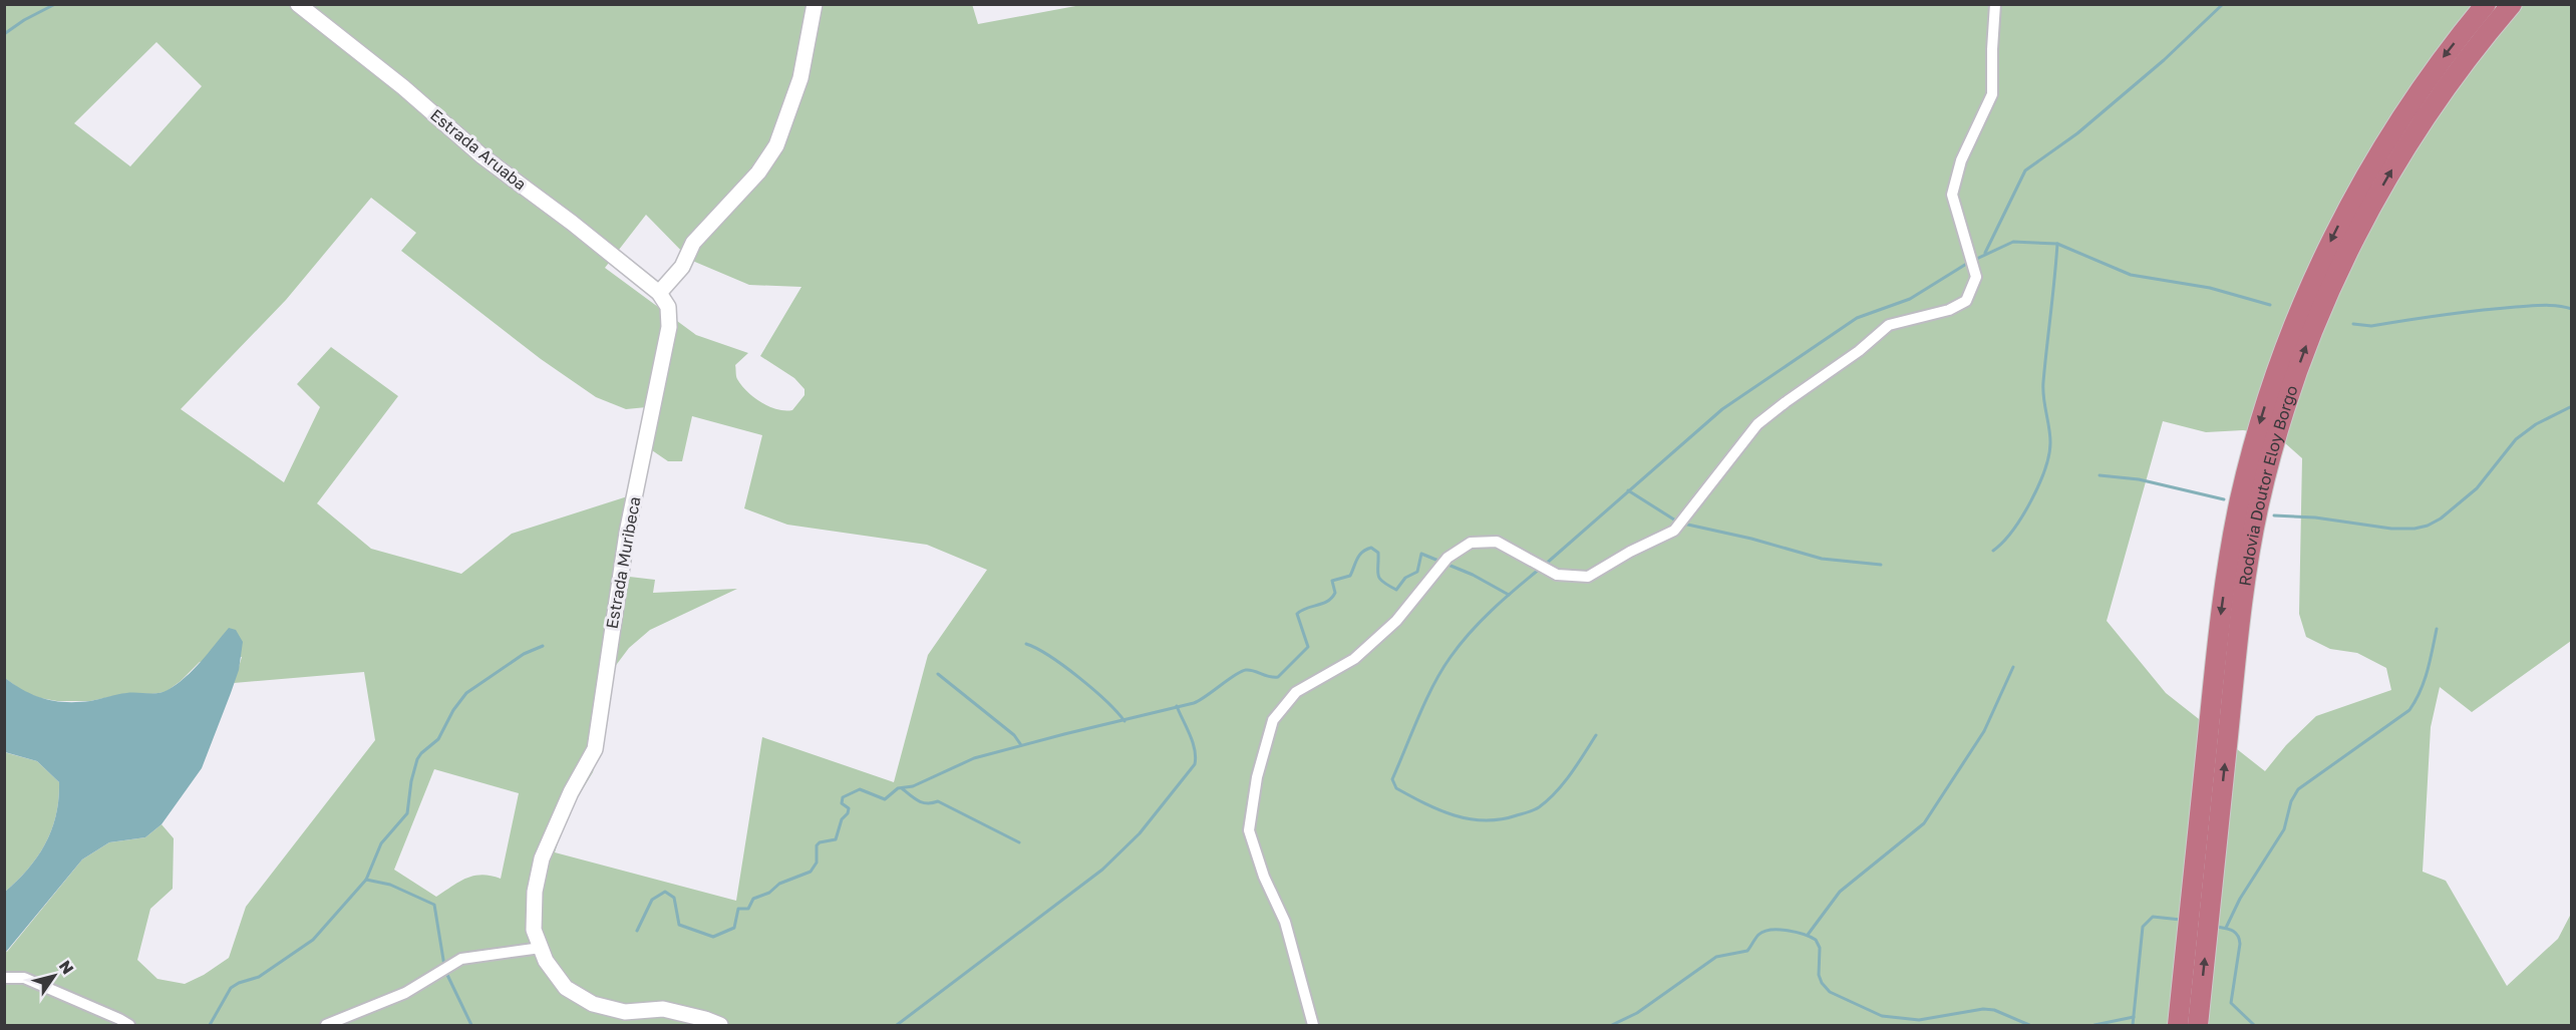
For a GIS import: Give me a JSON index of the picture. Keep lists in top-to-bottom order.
{
  "streets": {
    "highway": ["Rodovia Doutor Eloy Borgo"],
    "street": ["Estrada Aruaba", "Estrada Muribeca"]
  },
  "crossings": [
    ["Estrada Aruaba", "Estrada Muribeca"]
  ],
  "north": "top right"
}
